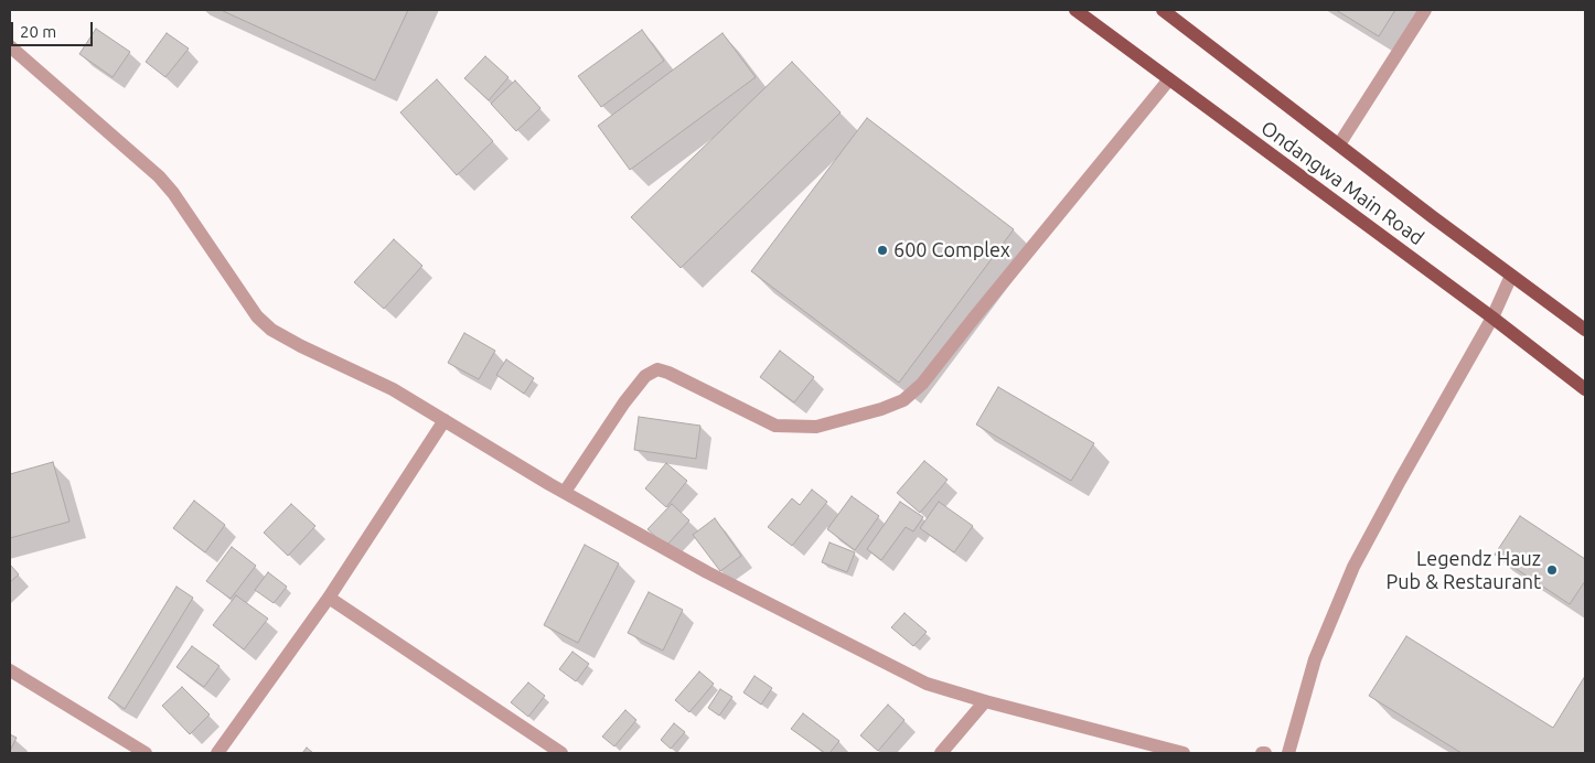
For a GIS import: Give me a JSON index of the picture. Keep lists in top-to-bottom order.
{
  "streets": {
    "main road": ["Ondangwa Main Road"]
  },
  "places": ["600 Complex", "Legendz Hauz Pub & Restaurant"],
  "scale_bar": "20 m"
}
